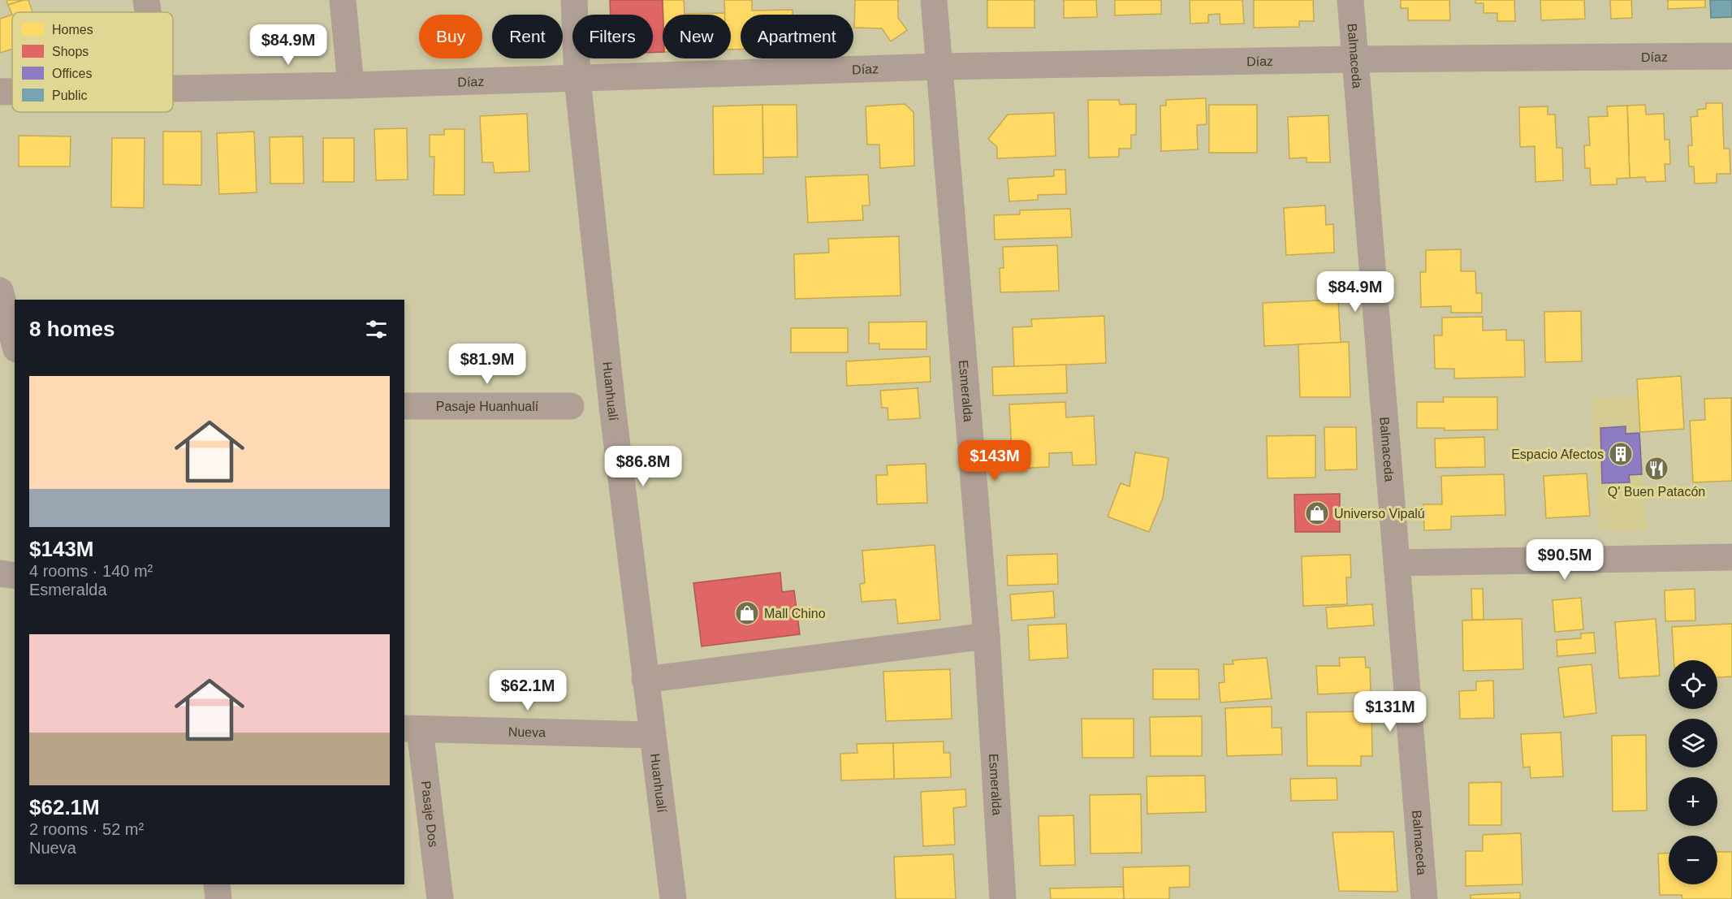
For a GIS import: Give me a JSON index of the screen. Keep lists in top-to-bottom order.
{
  "streets": {
    "street": [
      "Balmaceda",
      "Díaz",
      "Esmeralda",
      "Huanhualí",
      "Pasaje Huanhualí",
      "Nueva",
      "Pasaje Dos"
    ]
  },
  "crossings": [
    ["Balmaceda", "Díaz"],
    ["Díaz", "Esmeralda"],
    ["Díaz", "Huanhualí"],
    ["Huanhualí", "Nueva"],
    ["Nueva", "Pasaje Dos"]
  ],
  "places": {
    "building": ["Espacio Afectos"],
    "restaurant": ["Q' Buen Patacón"],
    "shop": ["Universo Vipalú", "Mall Chino"]
  },
  "legend": [
    "Homes",
    "Shops",
    "Offices",
    "Public"
  ],
  "page": {
    "chip": [
      "Buy",
      "Rent",
      "Filters",
      "New",
      "Apartment"
    ],
    "price": [
      "$84.9M",
      "$84.9M",
      "$81.9M",
      "$143M",
      "$86.8M",
      "$90.5M",
      "$62.1M",
      "$131M"
    ],
    "heading": "8 homes",
    "list": [
      {
        "name": "$143M",
        "note": "4 rooms · 140 m² · Esmeralda"
      },
      {
        "name": "$62.1M",
        "note": "2 rooms · 52 m² · Nueva"
      }
    ],
    "map_buttons": ["+", "−"]
  }
}
